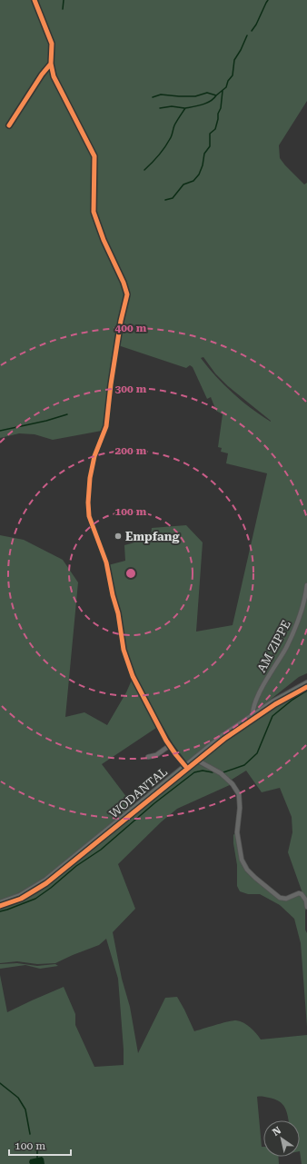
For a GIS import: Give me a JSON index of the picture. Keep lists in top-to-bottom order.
{
  "streets": {
    "main road": ["WODANTAL"],
    "street": ["AM ZIPPE"]
  },
  "crossings": [
    ["AM ZIPPE", "WODANTAL"]
  ],
  "places": ["Empfang"],
  "scale_bar": "100 m",
  "north": "top left",
  "rings": [
    "400 m",
    "300 m",
    "200 m",
    "100 m"
  ]
}
